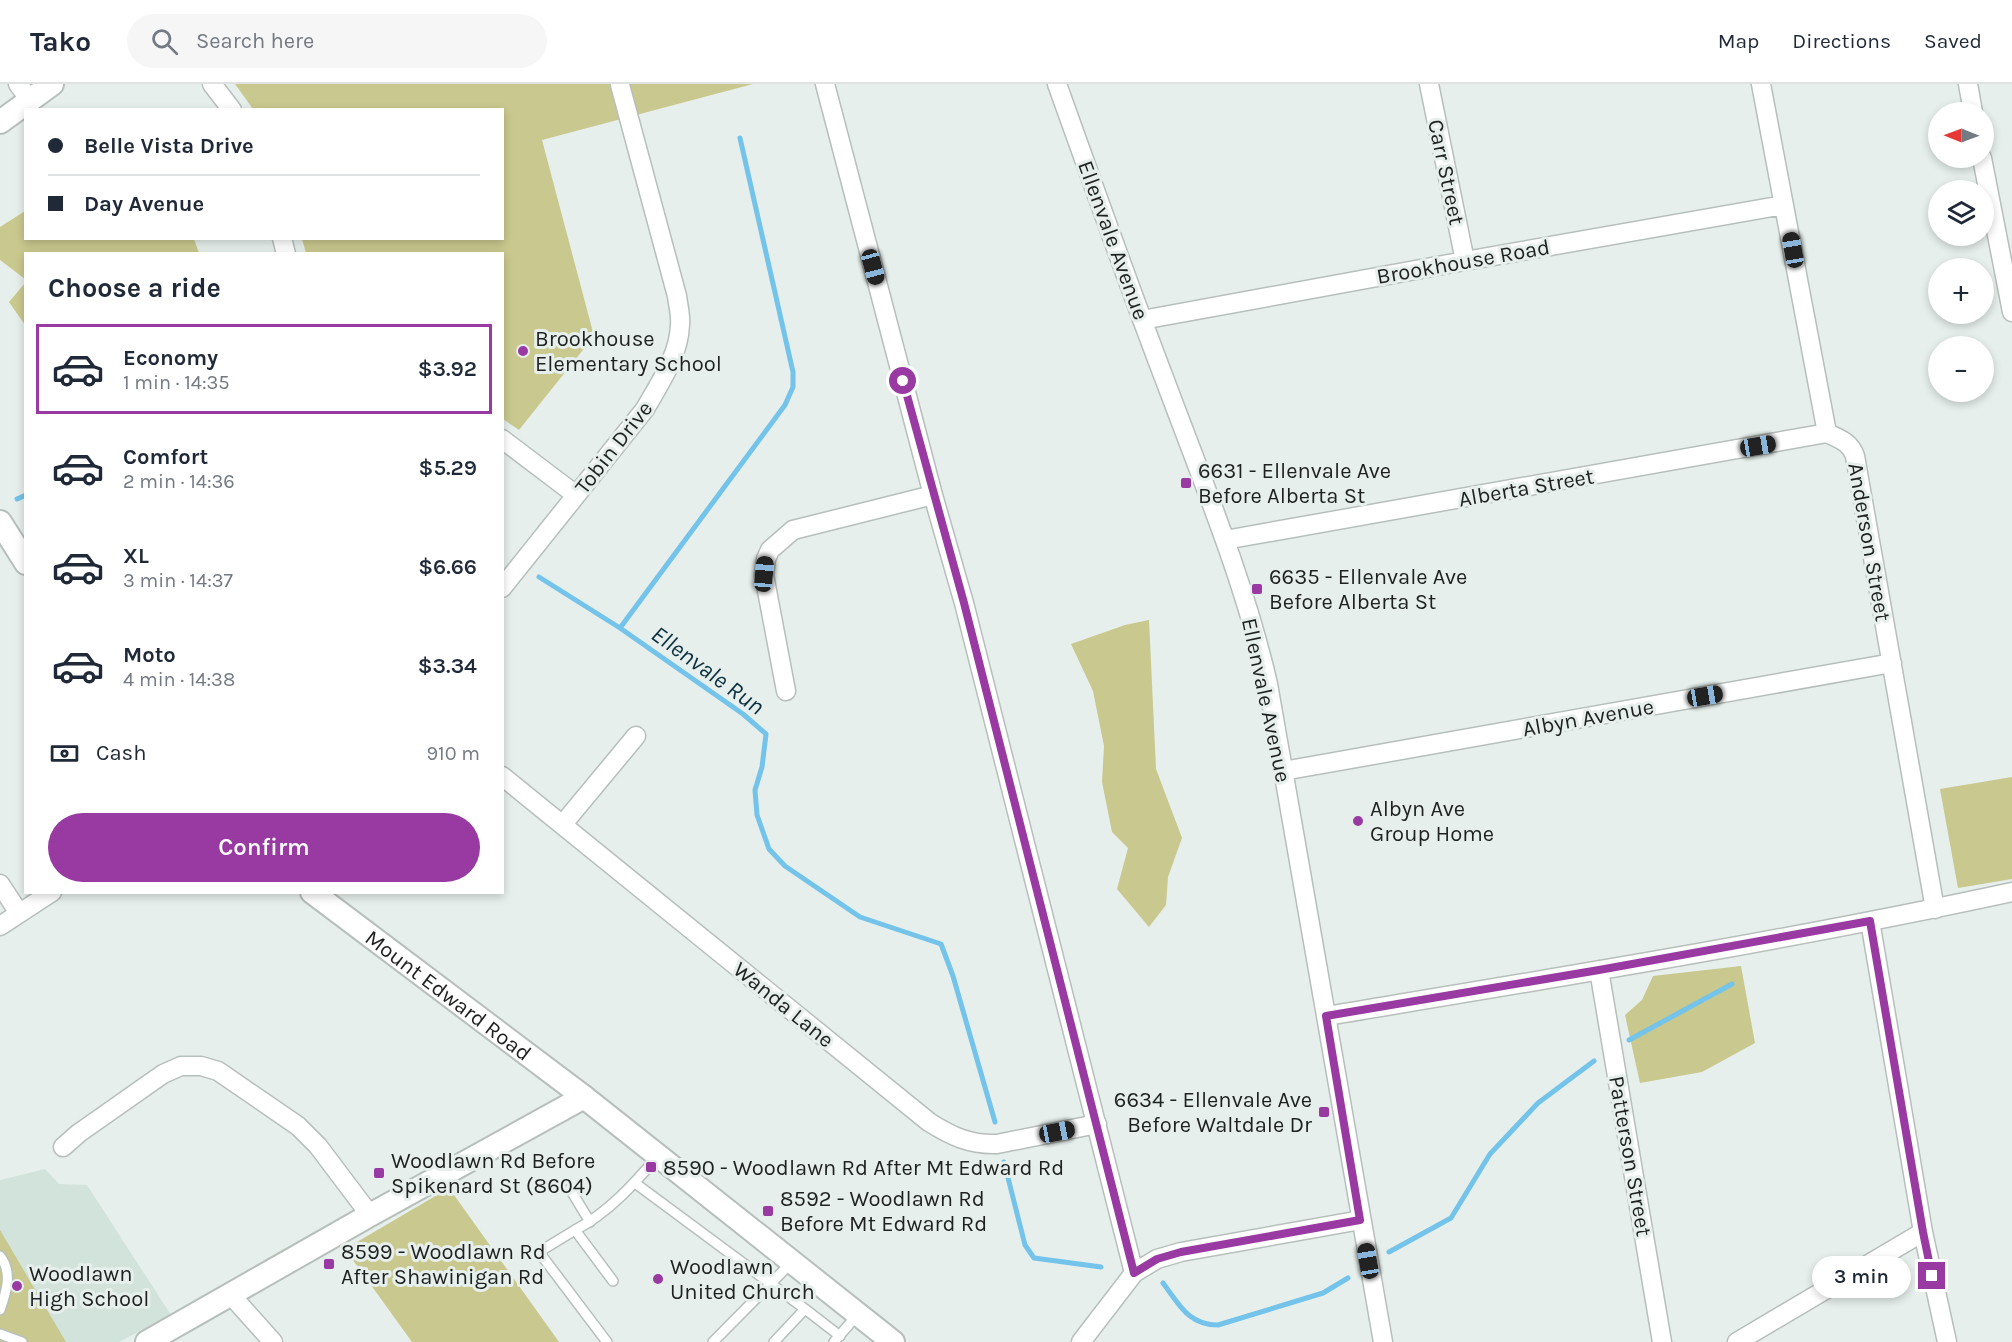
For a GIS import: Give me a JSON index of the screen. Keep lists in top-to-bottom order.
{
  "streets": {
    "street": [
      "Carr Street",
      "Ellenvale Avenue",
      "Brookhouse Road",
      "Tobin Drive",
      "Alberta Street",
      "Anderson Street",
      "Albyn Avenue",
      "Mount Edward Road",
      "Wanda Lane",
      "Patterson Street"
    ]
  },
  "crossings": [
    ["Carr Street", "Brookhouse Road"],
    ["Ellenvale Avenue", "Brookhouse Road"],
    ["Ellenvale Avenue", "Alberta Street"],
    ["Ellenvale Avenue", "Albyn Avenue"],
    ["Alberta Street", "Anderson Street"],
    ["Anderson Street", "Albyn Avenue"]
  ],
  "water": ["Ellenvale Run"],
  "places": {
    "other": [
      "Brookhouse Elementary School",
      "Albyn Ave Group Home",
      "Woodlawn United Church",
      "Woodlawn High School"
    ],
    "transit": [
      "6631 - Ellenvale Ave Before Alberta St",
      "6635 - Ellenvale Ave Before Alberta St",
      "6634 - Ellenvale Ave Before Waltdale Dr",
      "8590 - Woodlawn Rd After Mt Edward Rd",
      "Woodlawn Rd Before Spikenard St (8604)",
      "8592 - Woodlawn Rd Before Mt Edward Rd",
      "8599 - Woodlawn Rd After Shawinigan Rd"
    ]
  },
  "north": "left",
  "page": {
    "header": "Tako",
    "search": "Search here",
    "nav": ["Map", "Directions", "Saved"],
    "map_buttons": ["+", "−"],
    "banner": ["Belle Vista Drive", "Day Avenue"],
    "heading": "Choose a ride",
    "list": [
      {
        "name": "Economy",
        "note": "1 min · 14:35",
        "value": "$3.92"
      },
      {
        "name": "Comfort",
        "note": "2 min · 14:36",
        "value": "$5.29"
      },
      {
        "name": "XL",
        "note": "3 min · 14:37",
        "value": "$6.66"
      },
      {
        "name": "Moto",
        "note": "4 min · 14:38",
        "value": "$3.34"
      }
    ],
    "pay": ["Cash", "910 m"],
    "buttons": "Confirm",
    "bubble": "3 min"
  }
}
